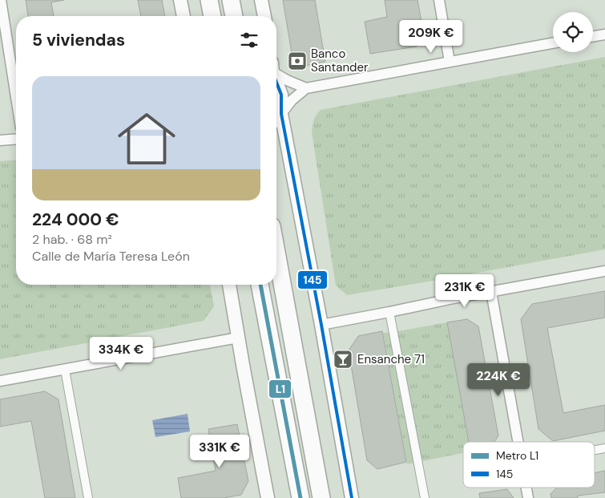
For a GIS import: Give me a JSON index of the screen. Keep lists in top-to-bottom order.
{
  "places": {
    "bank": ["Banco Santander"],
    "bar": ["Ensanche 71"]
  },
  "lines": ["transit line 145", "metro line L1"],
  "legend": ["Metro L1", "145"],
  "page": {
    "heading": "5 viviendas",
    "price": [
      "209K €",
      "231K €",
      "334K €",
      "224K €",
      "331K €"
    ],
    "list": [
      {
        "name": "224 000 €",
        "note": "2 hab. · 68 m² · Calle de María Teresa León"
      }
    ]
  }
}
